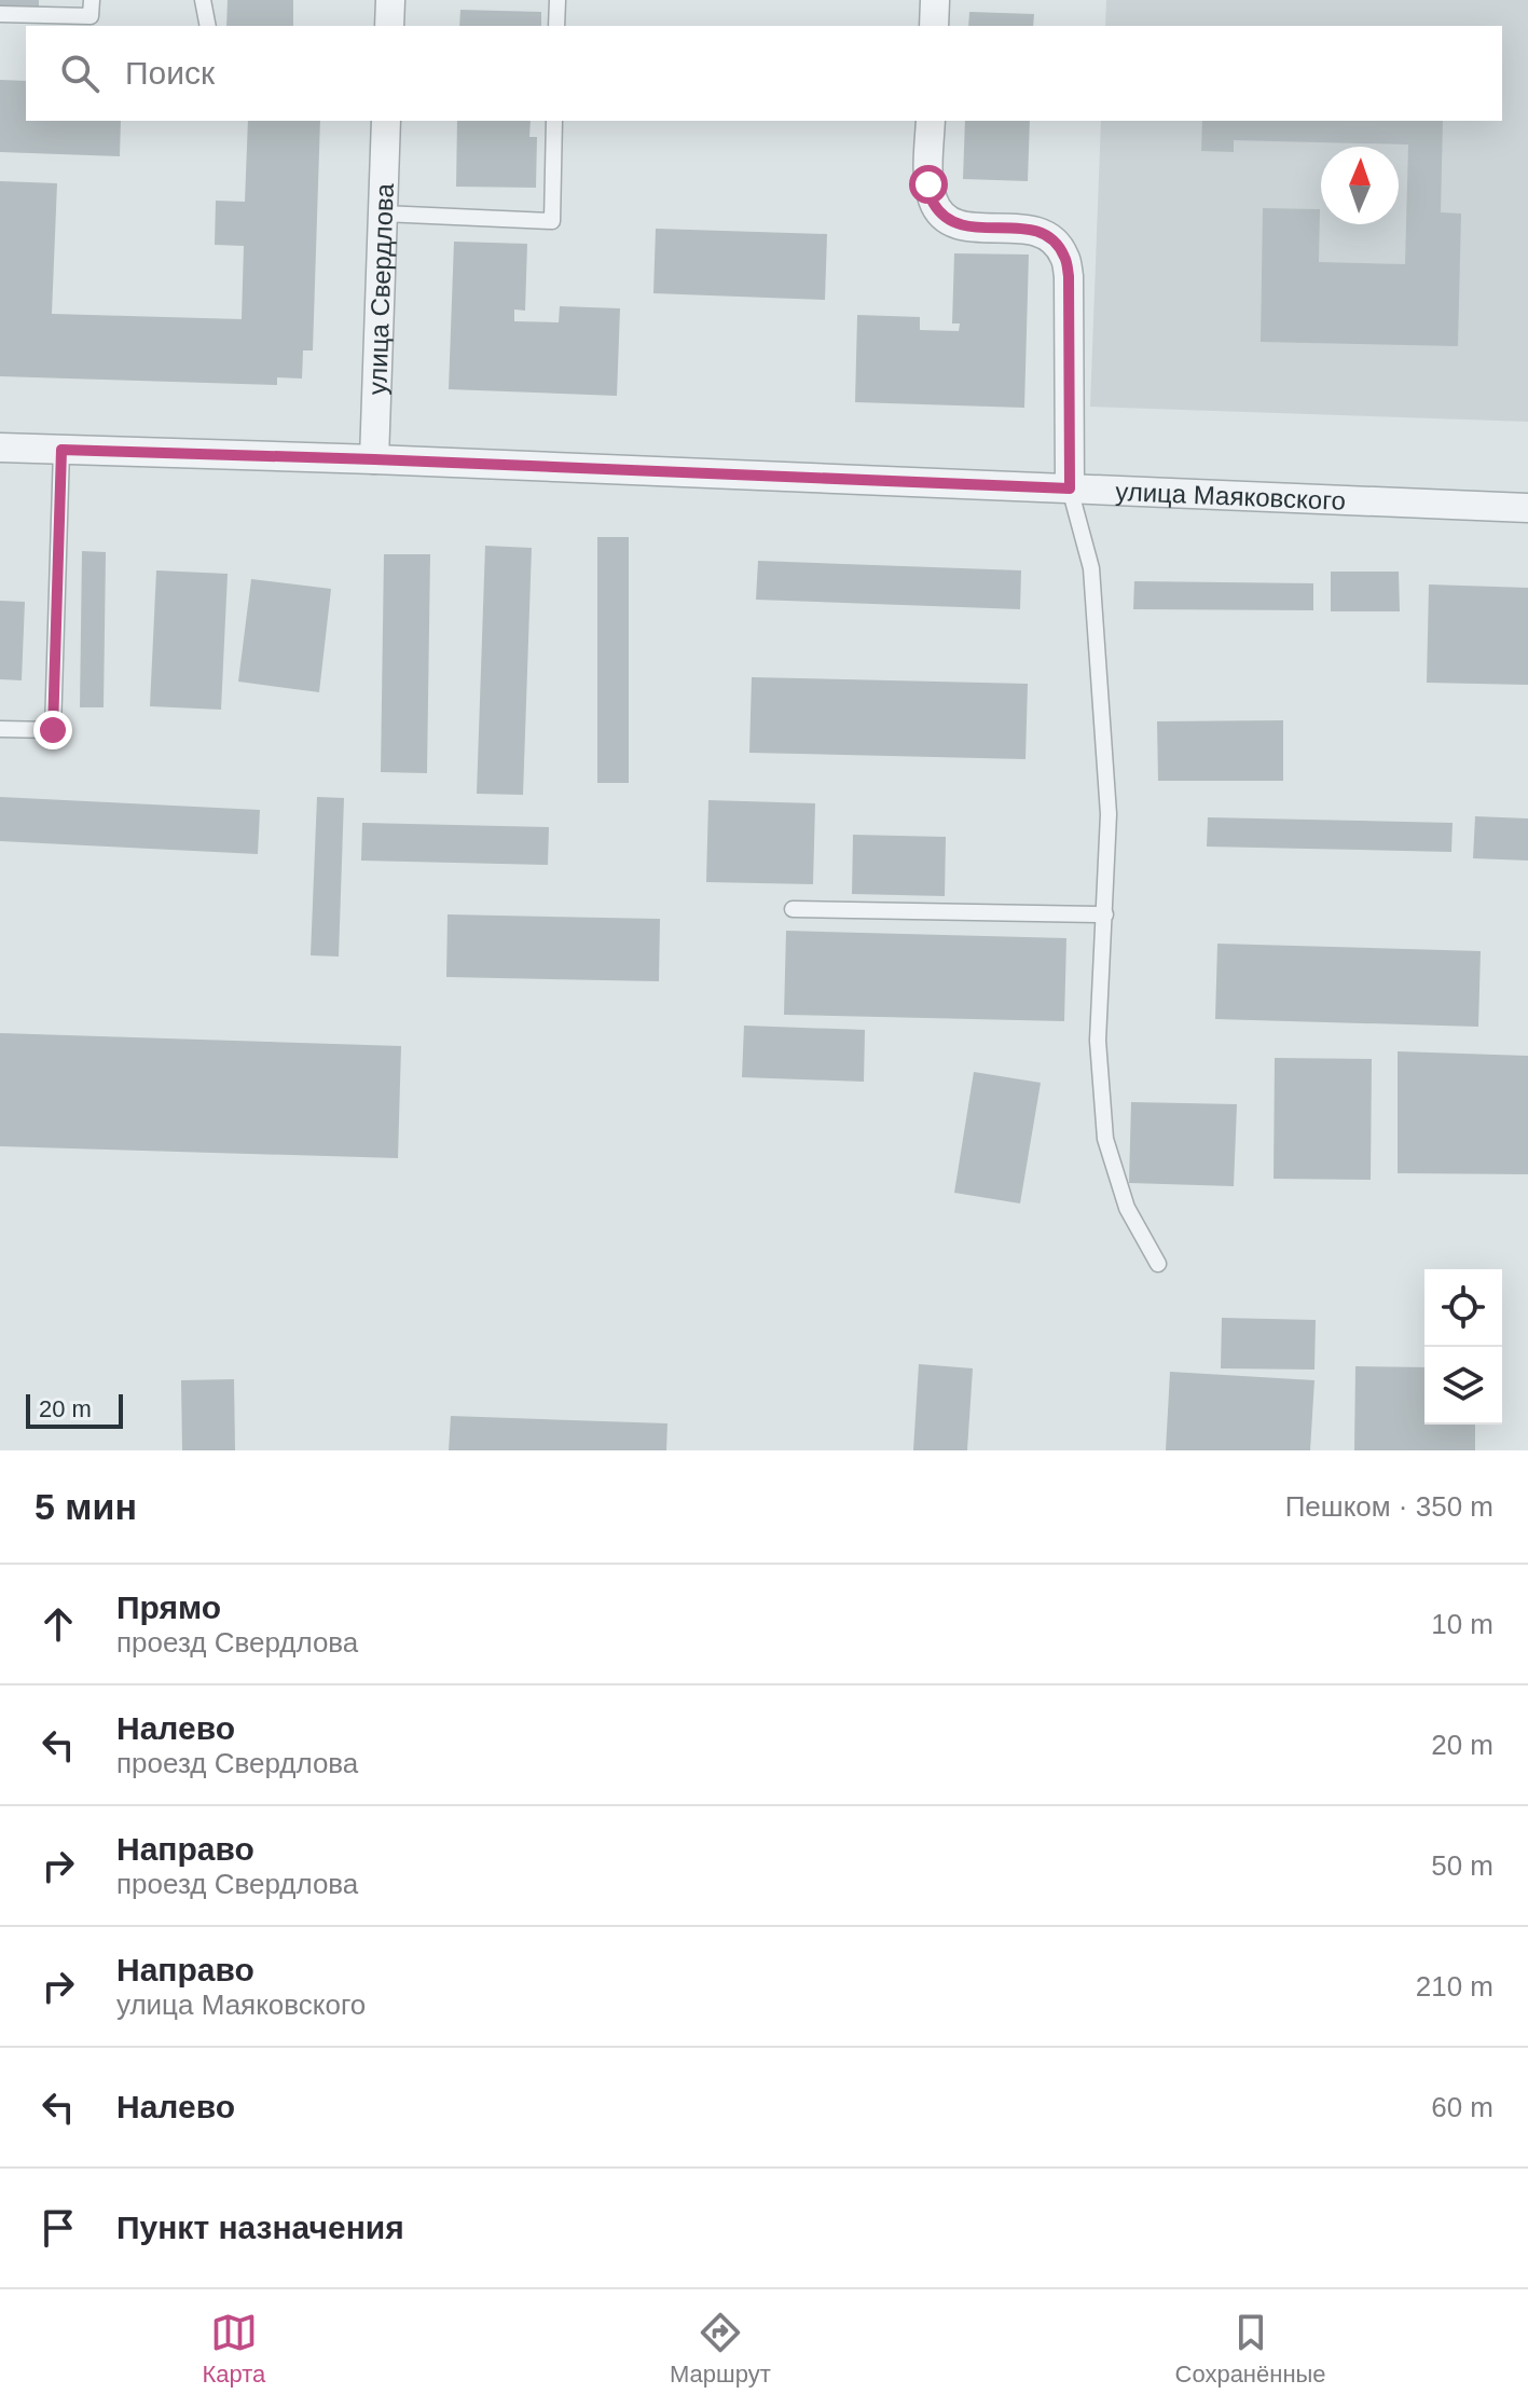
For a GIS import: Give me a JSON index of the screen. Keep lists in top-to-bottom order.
{
  "streets": {
    "street": ["улица Свердлова", "улица Маяковского"]
  },
  "crossings": [
    ["улица Свердлова", "улица Маяковского"]
  ],
  "scale_bar": "20 m",
  "north": "top",
  "page": {
    "search": "Поиск",
    "scale": "20 m",
    "heading": ["5 мин", "Пешком · 350 m"],
    "list": [
      ["Прямо", "проезд Свердлова", "10 m"],
      ["Налево", "проезд Свердлова", "20 m"],
      ["Направо", "проезд Свердлова", "50 m"],
      ["Направо", "улица Маяковского", "210 m"],
      ["Налево", "60 m"],
      "Пункт назначения"
    ],
    "nav": ["Карта", "Маршрут", "Сохранённые"]
  }
}
